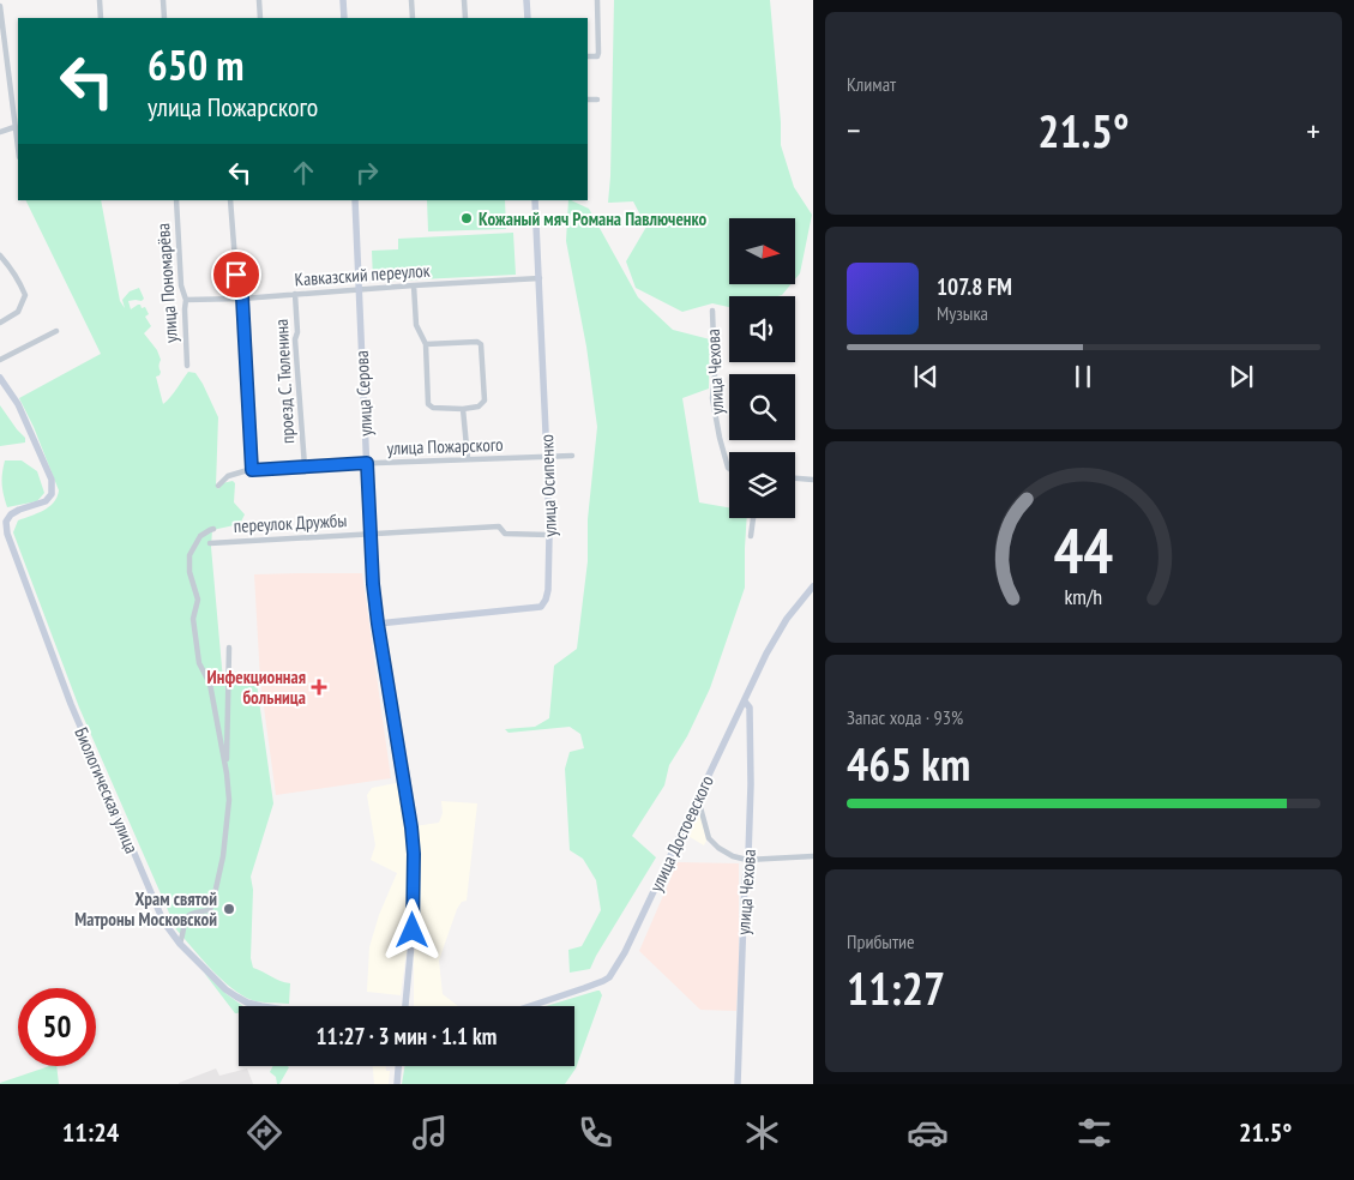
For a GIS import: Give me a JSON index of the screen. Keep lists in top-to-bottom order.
{
  "streets": {
    "street": [
      "Кавказский переулок",
      "улица Пономарёва",
      "улица Чехова",
      "проезд С. Тюленина",
      "улица Серова",
      "улица Пожарского",
      "улица Осипенко",
      "переулок Дружбы",
      "Биологическая улица",
      "улица Достоевского"
    ]
  },
  "crossings": [
    ["Кавказский переулок", "улица Пономарёва"],
    ["Кавказский переулок", "проезд С. Тюленина"],
    ["Кавказский переулок", "улица Серова"],
    ["Кавказский переулок", "улица Осипенко"],
    ["улица Чехова", "улица Достоевского"],
    ["проезд С. Тюленина", "улица Пожарского"],
    ["улица Серова", "улица Пожарского"],
    ["улица Серова", "улица Осипенко"],
    ["улица Серова", "переулок Дружбы"],
    ["улица Пожарского", "улица Осипенко"],
    ["улица Осипенко", "переулок Дружбы"]
  ],
  "places": {
    "other": ["Кожаный мяч Романа Павлюченко", "Храм святой Матроны Московской"],
    "health": ["Инфекционная больница"]
  },
  "north": "right",
  "page": {
    "tile": [
      "Климат",
      ["Запас хода · 93%", "465 km"],
      ["Прибытие", "11:27"]
    ],
    "turn": ["650 m", "улица Пожарского"],
    "heat": ["−", "21.5°", "+"],
    "song": ["107.8 FM", "Музыка"],
    "limit": "50",
    "trip": "11:27 · 3 мин · 1.1 km",
    "tabs": ["11:24", "21.5°"],
    "gauge": ["44", "km/h"]
  }
}
